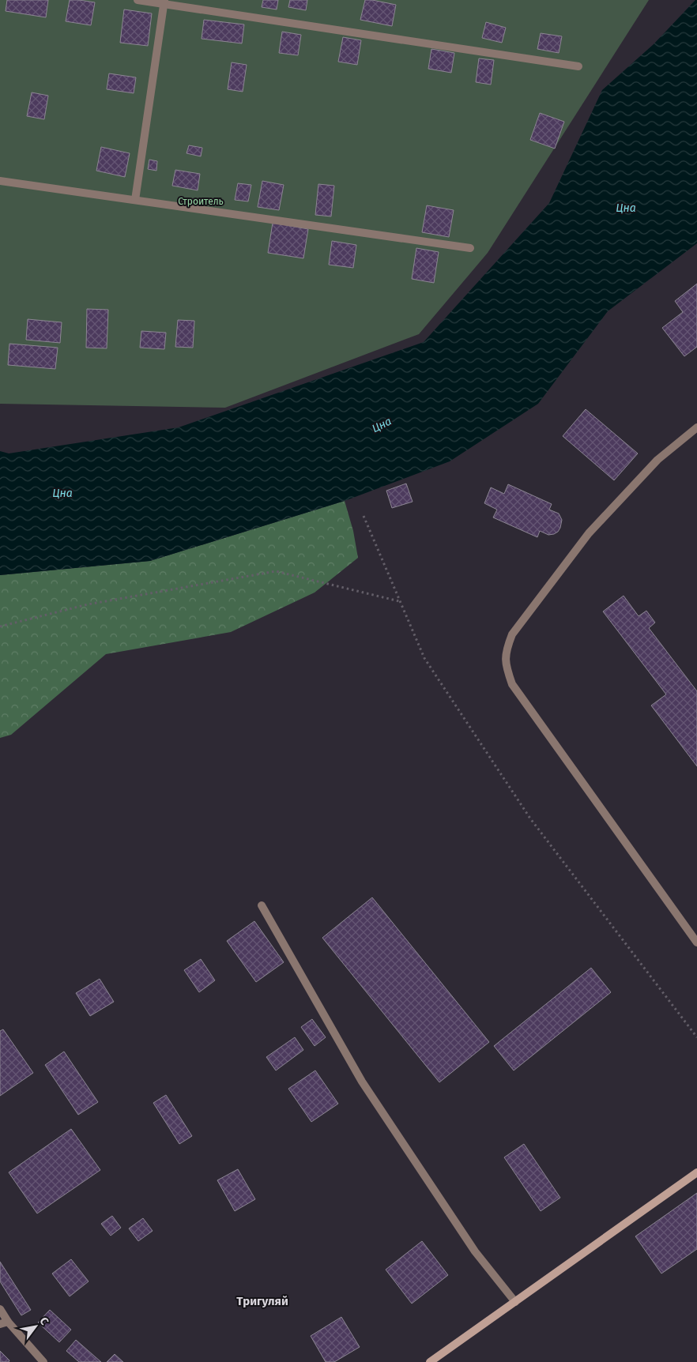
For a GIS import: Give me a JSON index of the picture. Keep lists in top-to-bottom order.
{
  "districts": ["Тригуляй"],
  "water": ["Цна"],
  "parks": ["Строитель"],
  "north": "top right"
}
